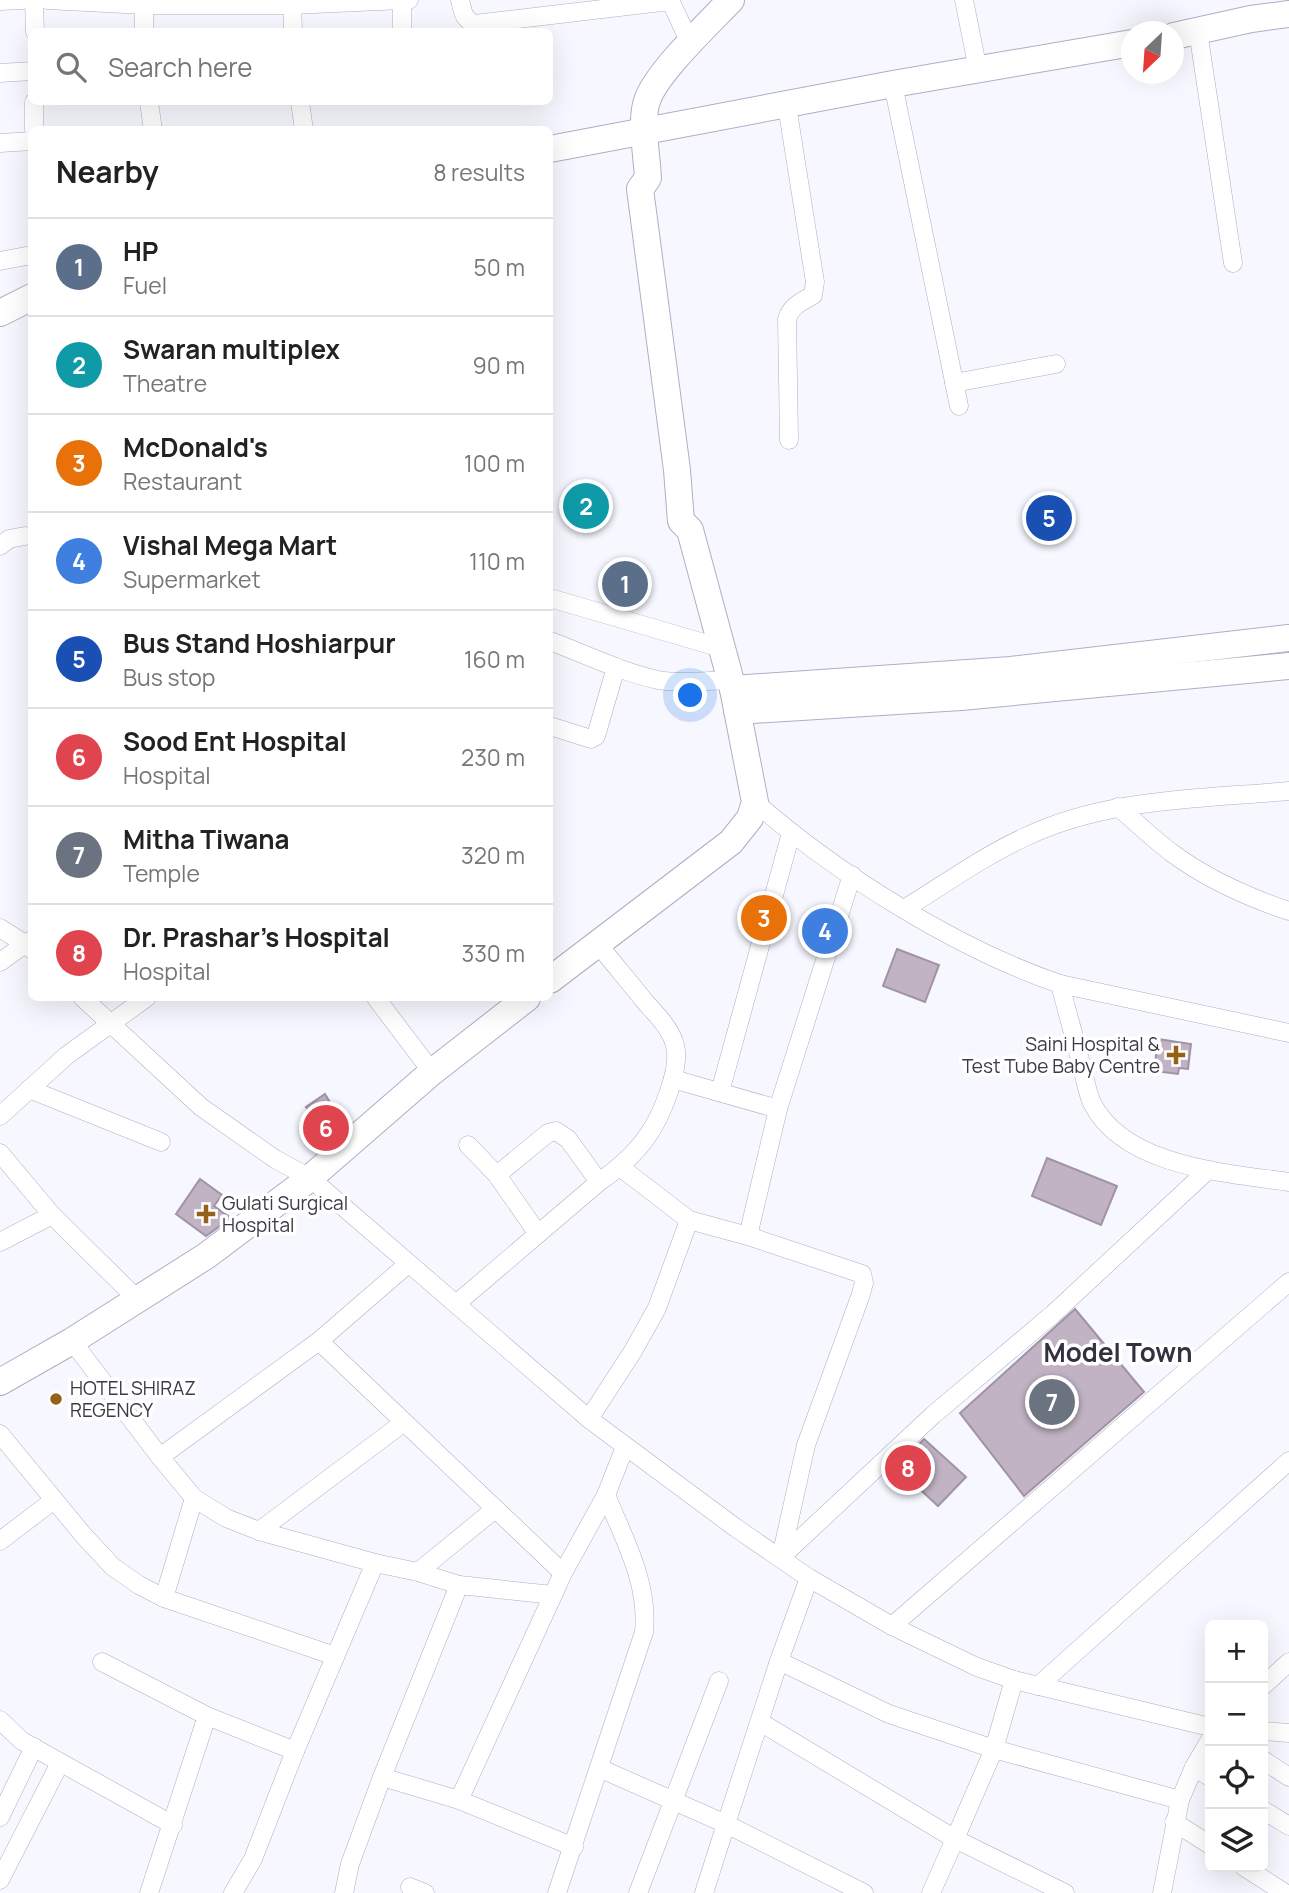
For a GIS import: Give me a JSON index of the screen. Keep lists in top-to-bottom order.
{
  "districts": ["Model Town"],
  "places": {
    "health": ["Saini Hospital & Test Tube Baby Centre", "Gulati Surgical Hospital"],
    "other": ["HOTEL SHIRAZ REGENCY"]
  },
  "north": "bottom left",
  "page": {
    "search": "Search here",
    "heading": ["Nearby", "8 results"],
    "list": [
      {
        "mark": "1",
        "name": "HP",
        "note": "Fuel",
        "value": "50 m"
      },
      {
        "mark": "2",
        "name": "Swaran multiplex",
        "note": "Theatre",
        "value": "90 m"
      },
      {
        "mark": "3",
        "name": "McDonald's",
        "note": "Restaurant",
        "value": "100 m"
      },
      {
        "mark": "4",
        "name": "Vishal Mega Mart",
        "note": "Supermarket",
        "value": "110 m"
      },
      {
        "mark": "5",
        "name": "Bus Stand Hoshiarpur",
        "note": "Bus stop",
        "value": "160 m"
      },
      {
        "mark": "6",
        "name": "Sood Ent Hospital",
        "note": "Hospital",
        "value": "230 m"
      },
      {
        "mark": "7",
        "name": "Mitha Tiwana",
        "note": "Temple",
        "value": "320 m"
      },
      {
        "mark": "8",
        "name": "Dr. Prashar's Hospital",
        "note": "Hospital",
        "value": "330 m"
      }
    ],
    "pins": [
      "2",
      "5",
      "1",
      "3",
      "4",
      "6",
      "7",
      "8"
    ],
    "map_buttons": ["+", "−"]
  }
}
